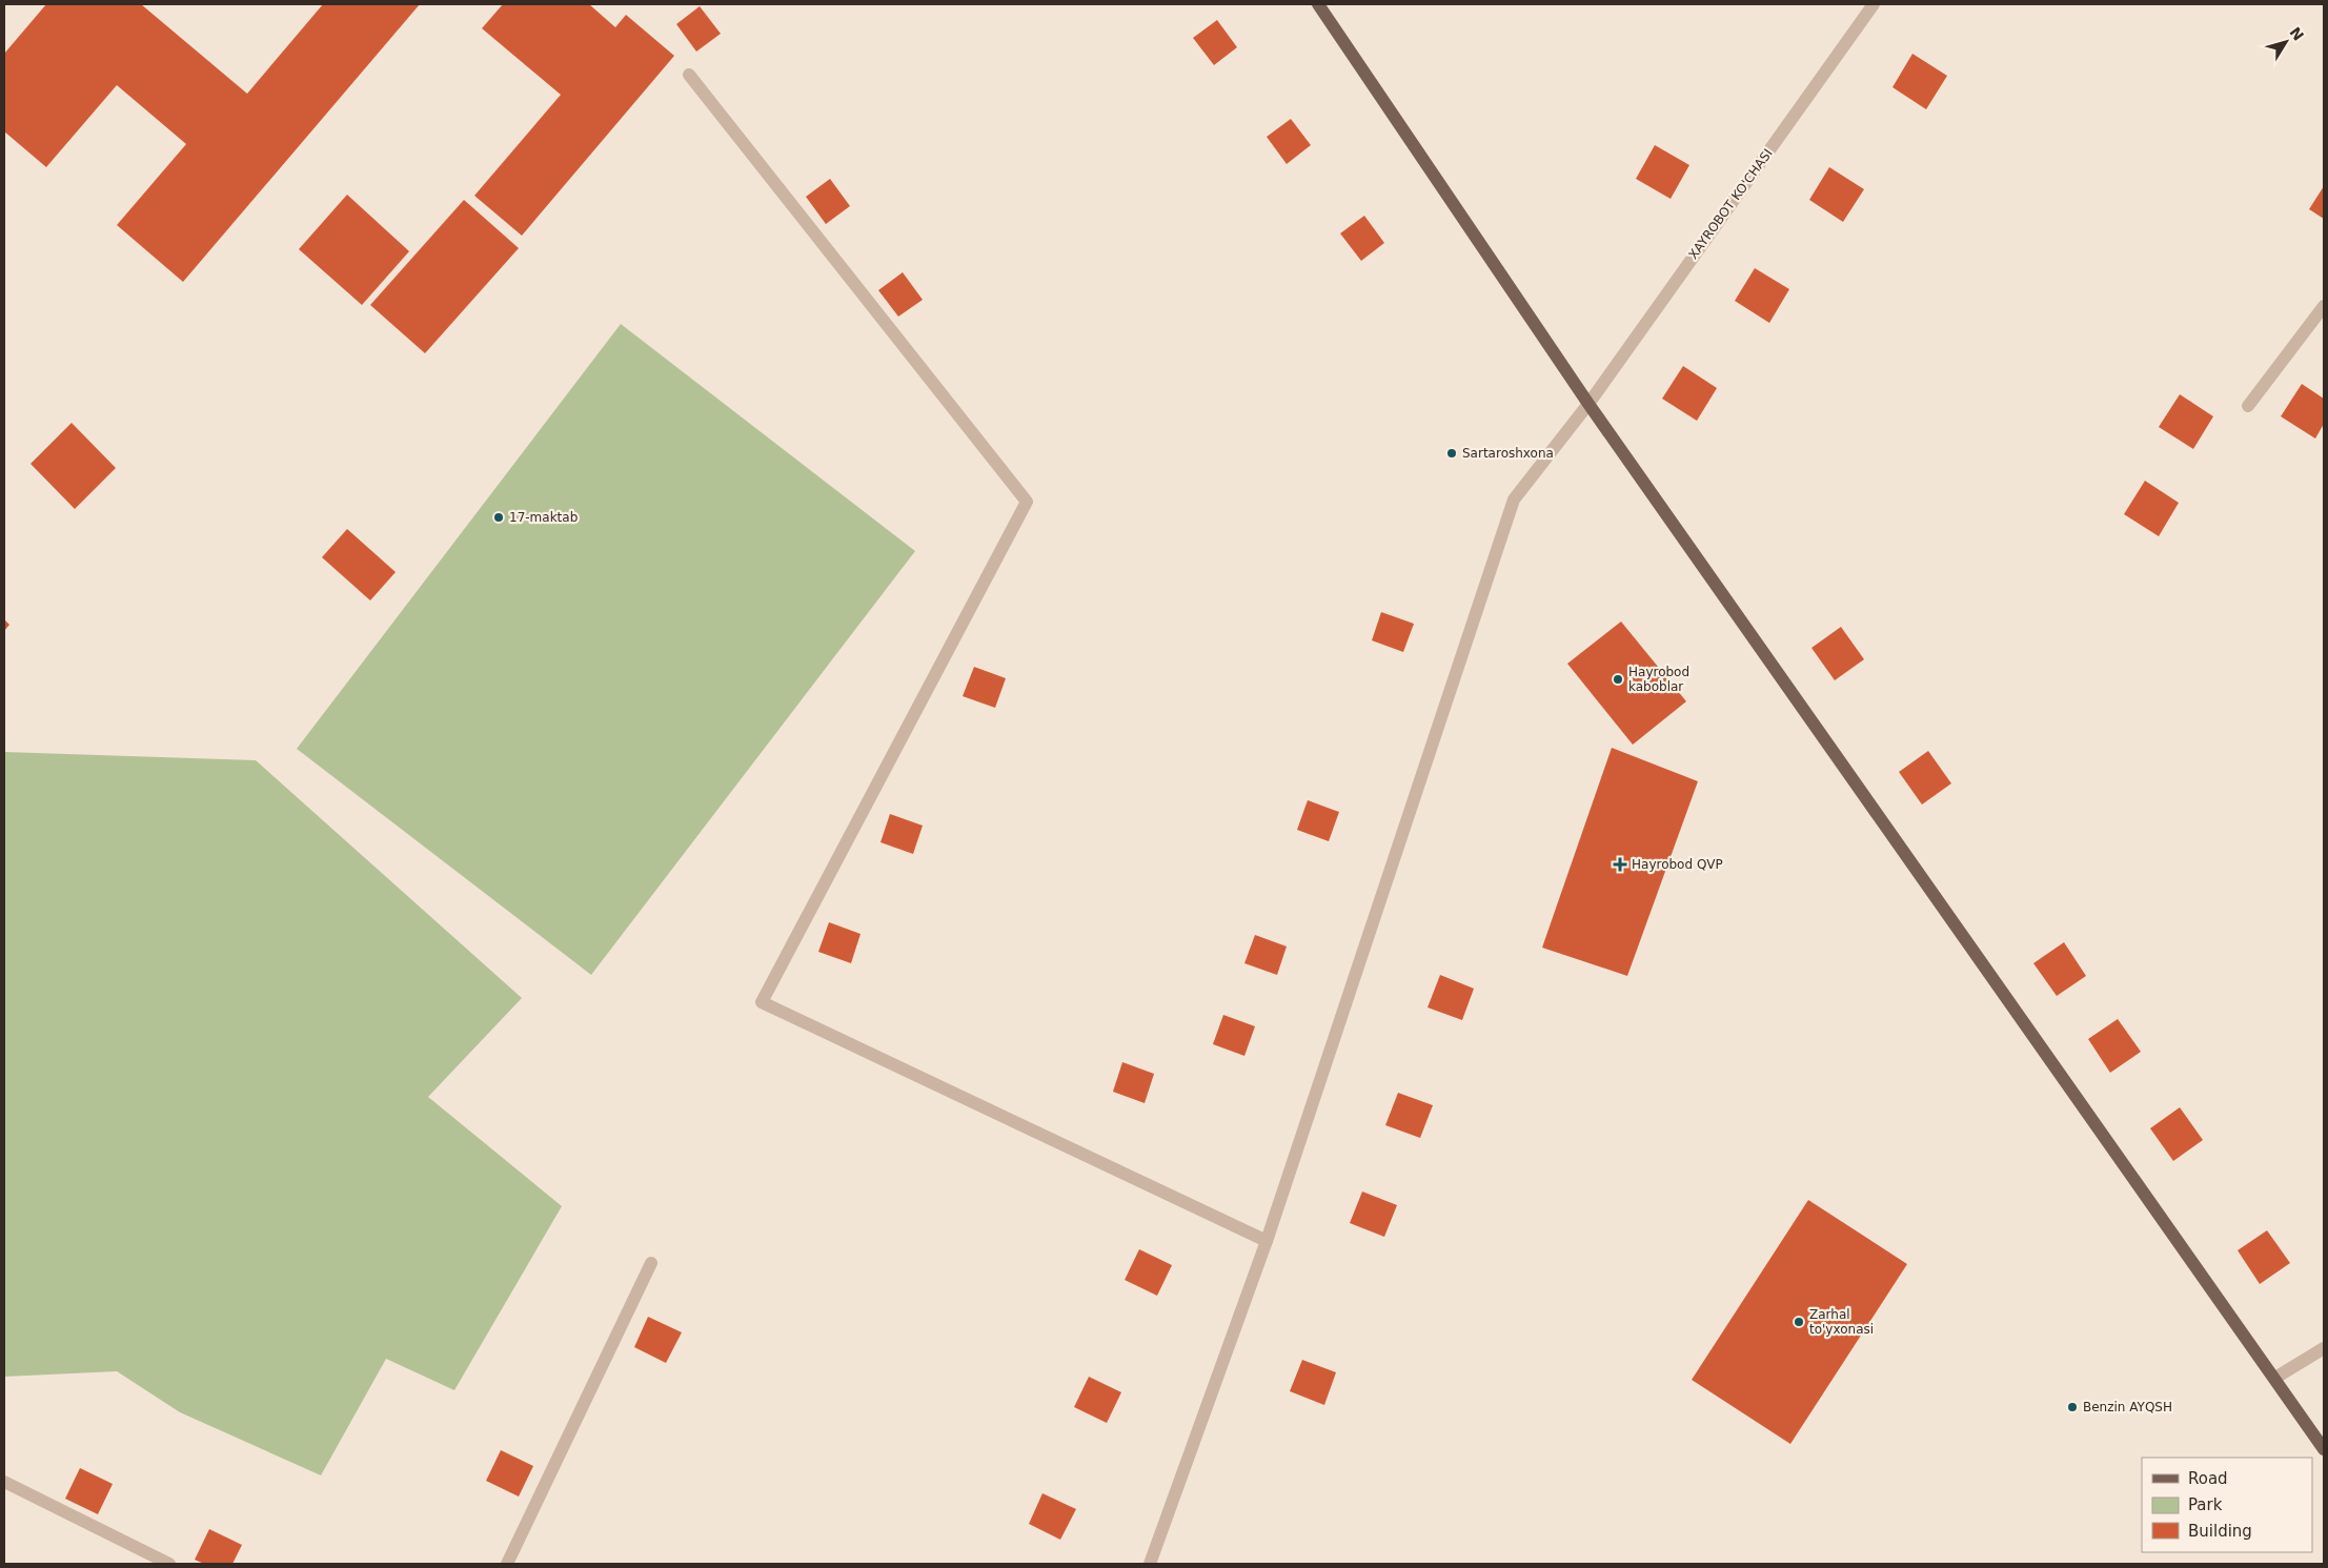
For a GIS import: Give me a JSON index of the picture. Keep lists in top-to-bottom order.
{
  "streets": {
    "street": ["XAYROBOT KO'CHASI"]
  },
  "places": {
    "other": [
      "Sartaroshxona",
      "17-maktab",
      "Hayrobod kaboblar",
      "Zarhal to'yxonasi",
      "Benzin AYQSH"
    ],
    "health": ["Hayrobod QVP"]
  },
  "legend": ["Road", "Park", "Building"],
  "north": "top right"
}
